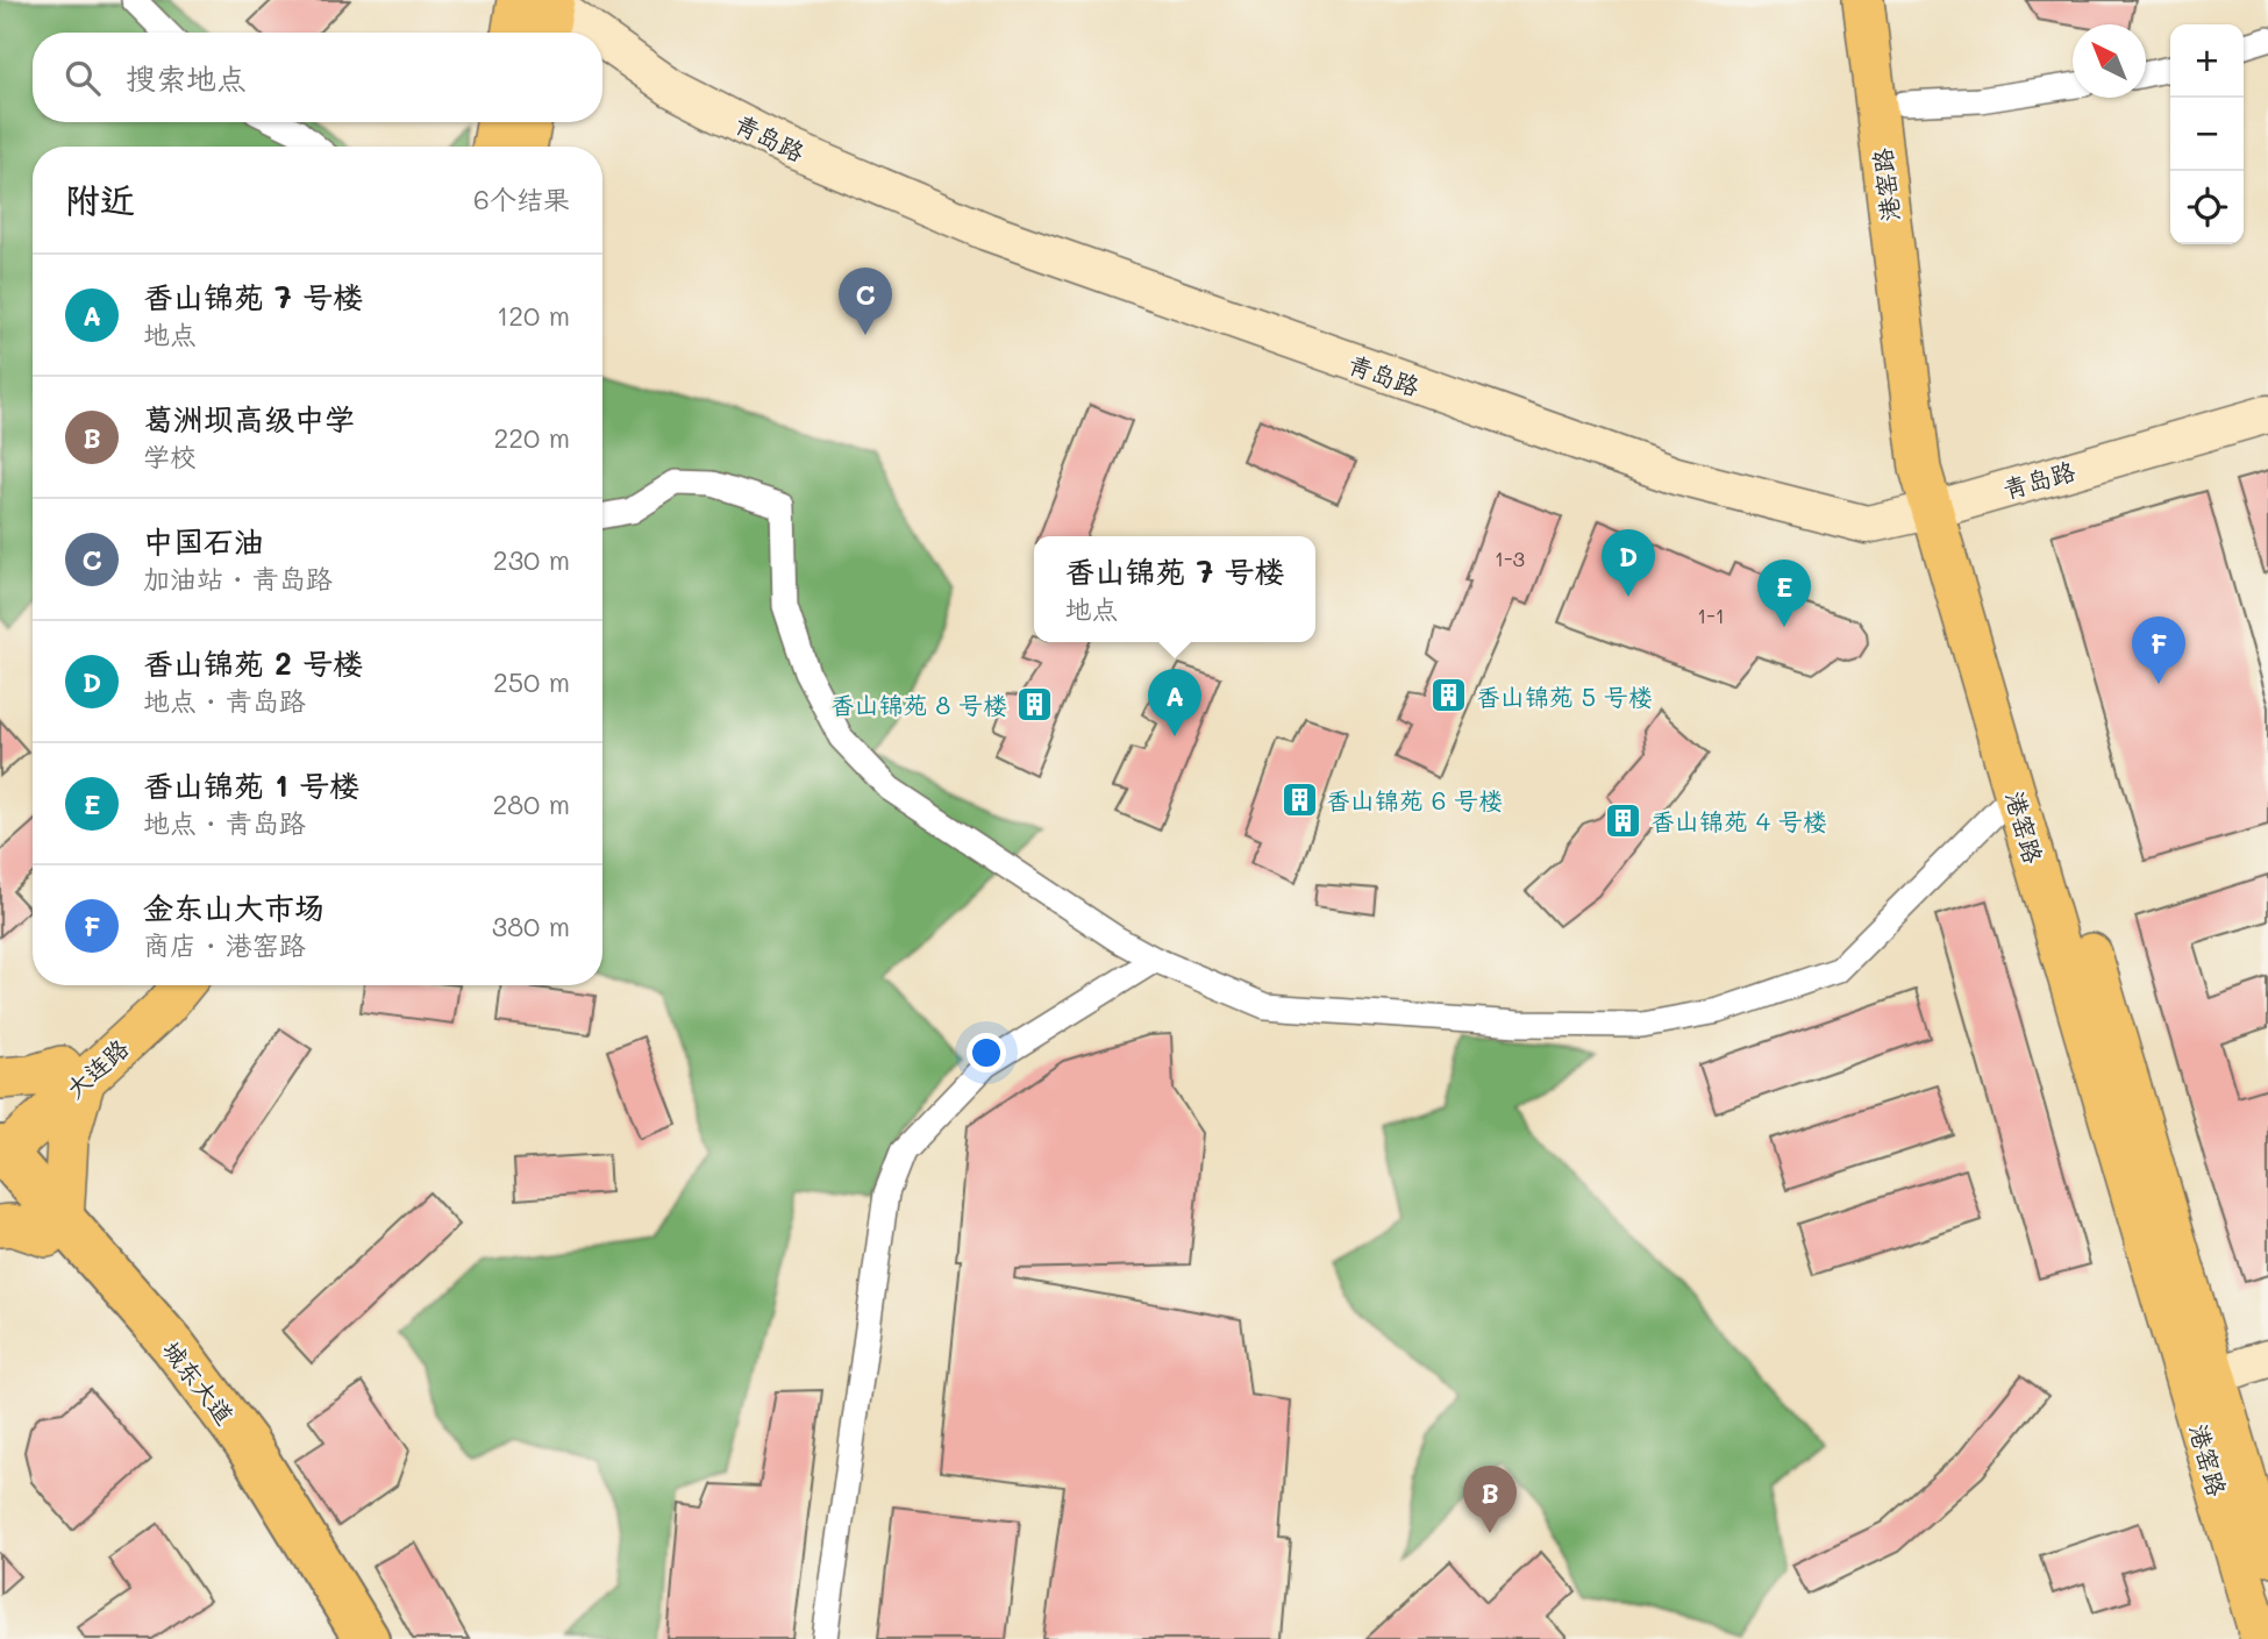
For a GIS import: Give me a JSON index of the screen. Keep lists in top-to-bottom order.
{
  "streets": {
    "highway": ["城东大道"],
    "main road": ["港窑路", "大连路"],
    "street": ["青岛路"]
  },
  "crossings": [
    ["青岛路", "港窑路"],
    ["大连路", "城东大道"]
  ],
  "places": {
    "building": [
      "香山锦苑 5 号楼",
      "香山锦苑 8 号楼",
      "香山锦苑 6 号楼",
      "香山锦苑 4 号楼"
    ]
  },
  "house_numbers": ["1-3", "1-1"],
  "north": "top left",
  "page": {
    "map_buttons": ["+", "−"],
    "search": "搜索地点",
    "heading": ["附近", "6个结果"],
    "list": [
      {
        "mark": "A",
        "name": "香山锦苑 7 号楼",
        "note": "地点",
        "value": "120 m"
      },
      {
        "mark": "B",
        "name": "葛洲坝高级中学",
        "note": "学校",
        "value": "220 m"
      },
      {
        "mark": "C",
        "name": "中国石油",
        "note": "加油站 · 青岛路",
        "value": "230 m"
      },
      {
        "mark": "D",
        "name": "香山锦苑 2 号楼",
        "note": "地点 · 青岛路",
        "value": "250 m"
      },
      {
        "mark": "E",
        "name": "香山锦苑 1 号楼",
        "note": "地点 · 青岛路",
        "value": "280 m"
      },
      {
        "mark": "F",
        "name": "金东山大市场",
        "note": "商店 · 港窑路",
        "value": "380 m"
      }
    ],
    "pins": [
      "C",
      "D",
      "E",
      "F",
      "A",
      "B"
    ],
    "popup": ["香山锦苑 7 号楼", "地点"]
  }
}
